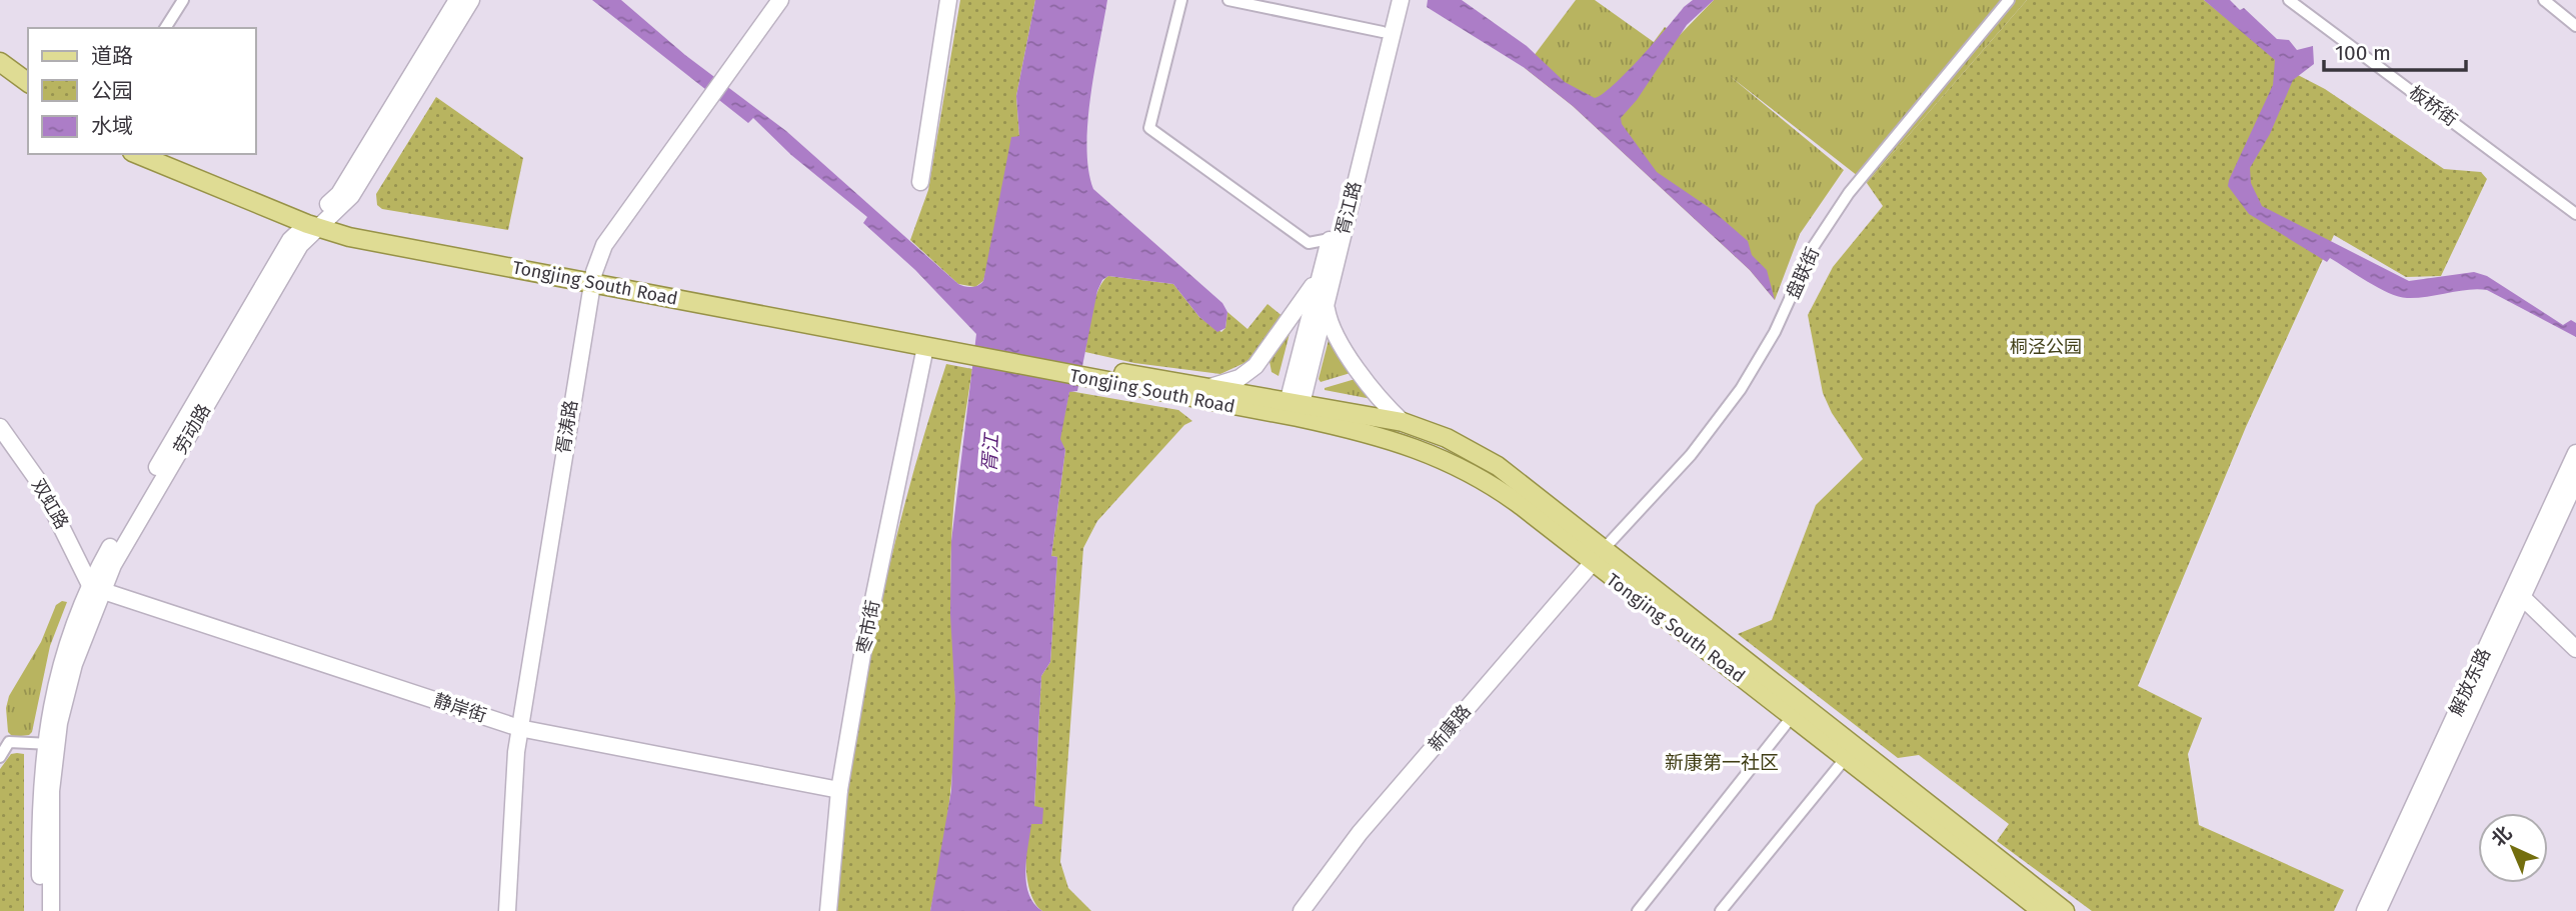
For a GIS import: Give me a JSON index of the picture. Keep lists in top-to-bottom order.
{
  "streets": {
    "main road": [
      "胥江路",
      "Tongjing South Road",
      "胥涛路",
      "劳动路",
      "双虹路",
      "枣市街",
      "解放东路",
      "静岸街",
      "新康路"
    ],
    "street": ["板桥街", "盘联街"]
  },
  "crossings": [
    ["胥江路", "Tongjing South Road"],
    ["盘联街", "Tongjing South Road"],
    ["盘联街", "新康路"],
    ["Tongjing South Road", "胥涛路"],
    ["Tongjing South Road", "劳动路"],
    ["Tongjing South Road", "枣市街"],
    ["Tongjing South Road", "新康路"],
    ["胥涛路", "静岸街"],
    ["劳动路", "双虹路"],
    ["劳动路", "静岸街"],
    ["双虹路", "静岸街"],
    ["枣市街", "静岸街"]
  ],
  "districts": ["新康第一社区"],
  "water": ["胥江"],
  "parks": ["桐泾公园"],
  "legend": ["道路", "公园", "水域"],
  "scale_bar": "100 m",
  "north": "top left"
}
